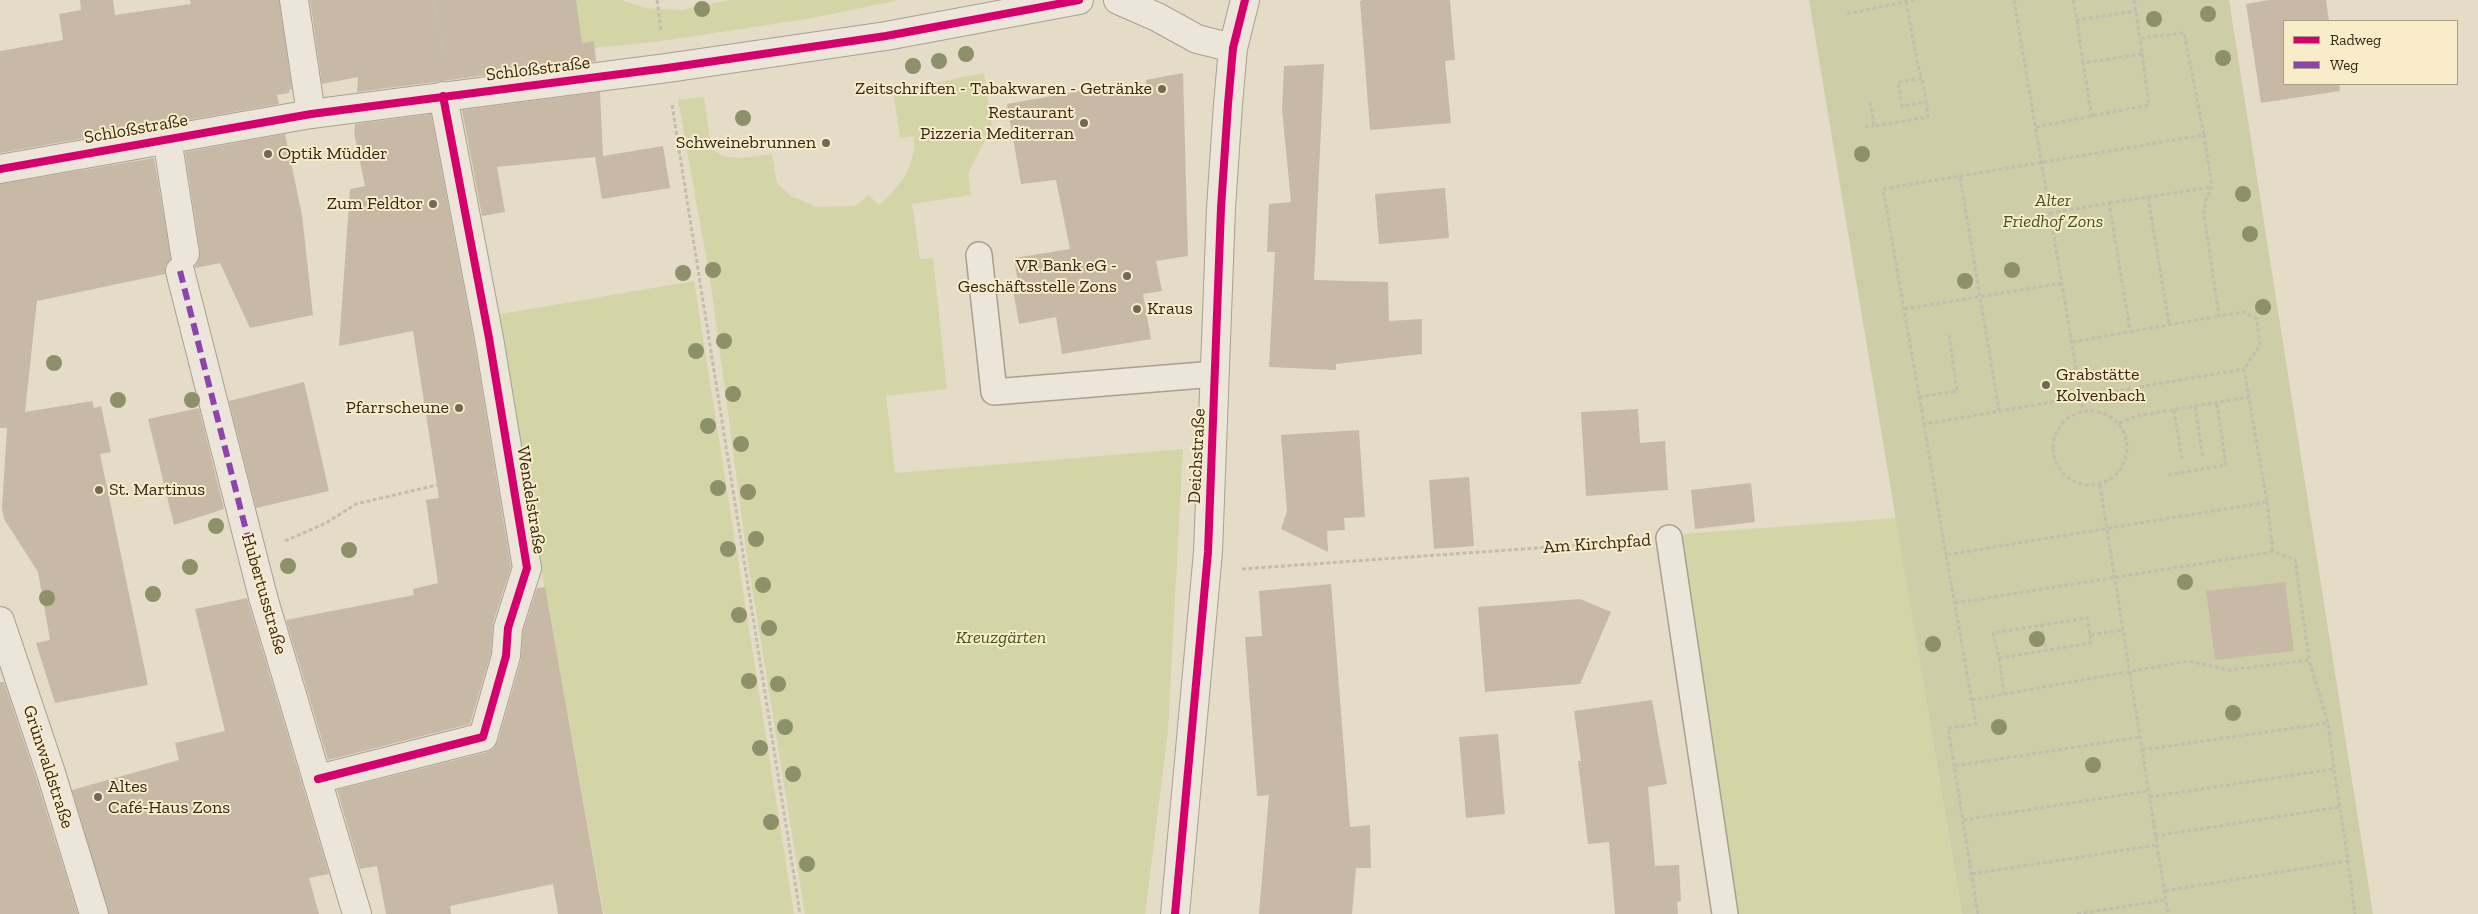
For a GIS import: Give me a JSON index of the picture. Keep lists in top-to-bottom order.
{
  "streets": {
    "street": [
      "Schloßstraße",
      "Deichstraße",
      "Wendelstraße",
      "Hubertusstraße",
      "Grünwaldstraße"
    ],
    "lane": ["Am Kirchpfad"]
  },
  "crossings": [
    ["Schloßstraße", "Wendelstraße"],
    ["Schloßstraße", "Hubertusstraße"],
    ["Deichstraße", "Am Kirchpfad"],
    ["Wendelstraße", "Hubertusstraße"]
  ],
  "parks": ["Alter Friedhof Zons", "Kreuzgärten"],
  "places": [
    "Zeitschriften - Tabakwaren - Getränke",
    "Restaurant Pizzeria Mediterran",
    "Schweinebrunnen",
    "Optik Müdder",
    "Zum Feldtor",
    "VR Bank eG - Geschäftsstelle Zons",
    "Kraus",
    "Grabstätte Kolvenbach",
    "Pfarrscheune",
    "St. Martinus",
    "Altes Café-Haus Zons"
  ],
  "legend": ["Radweg", "Weg"]
}
